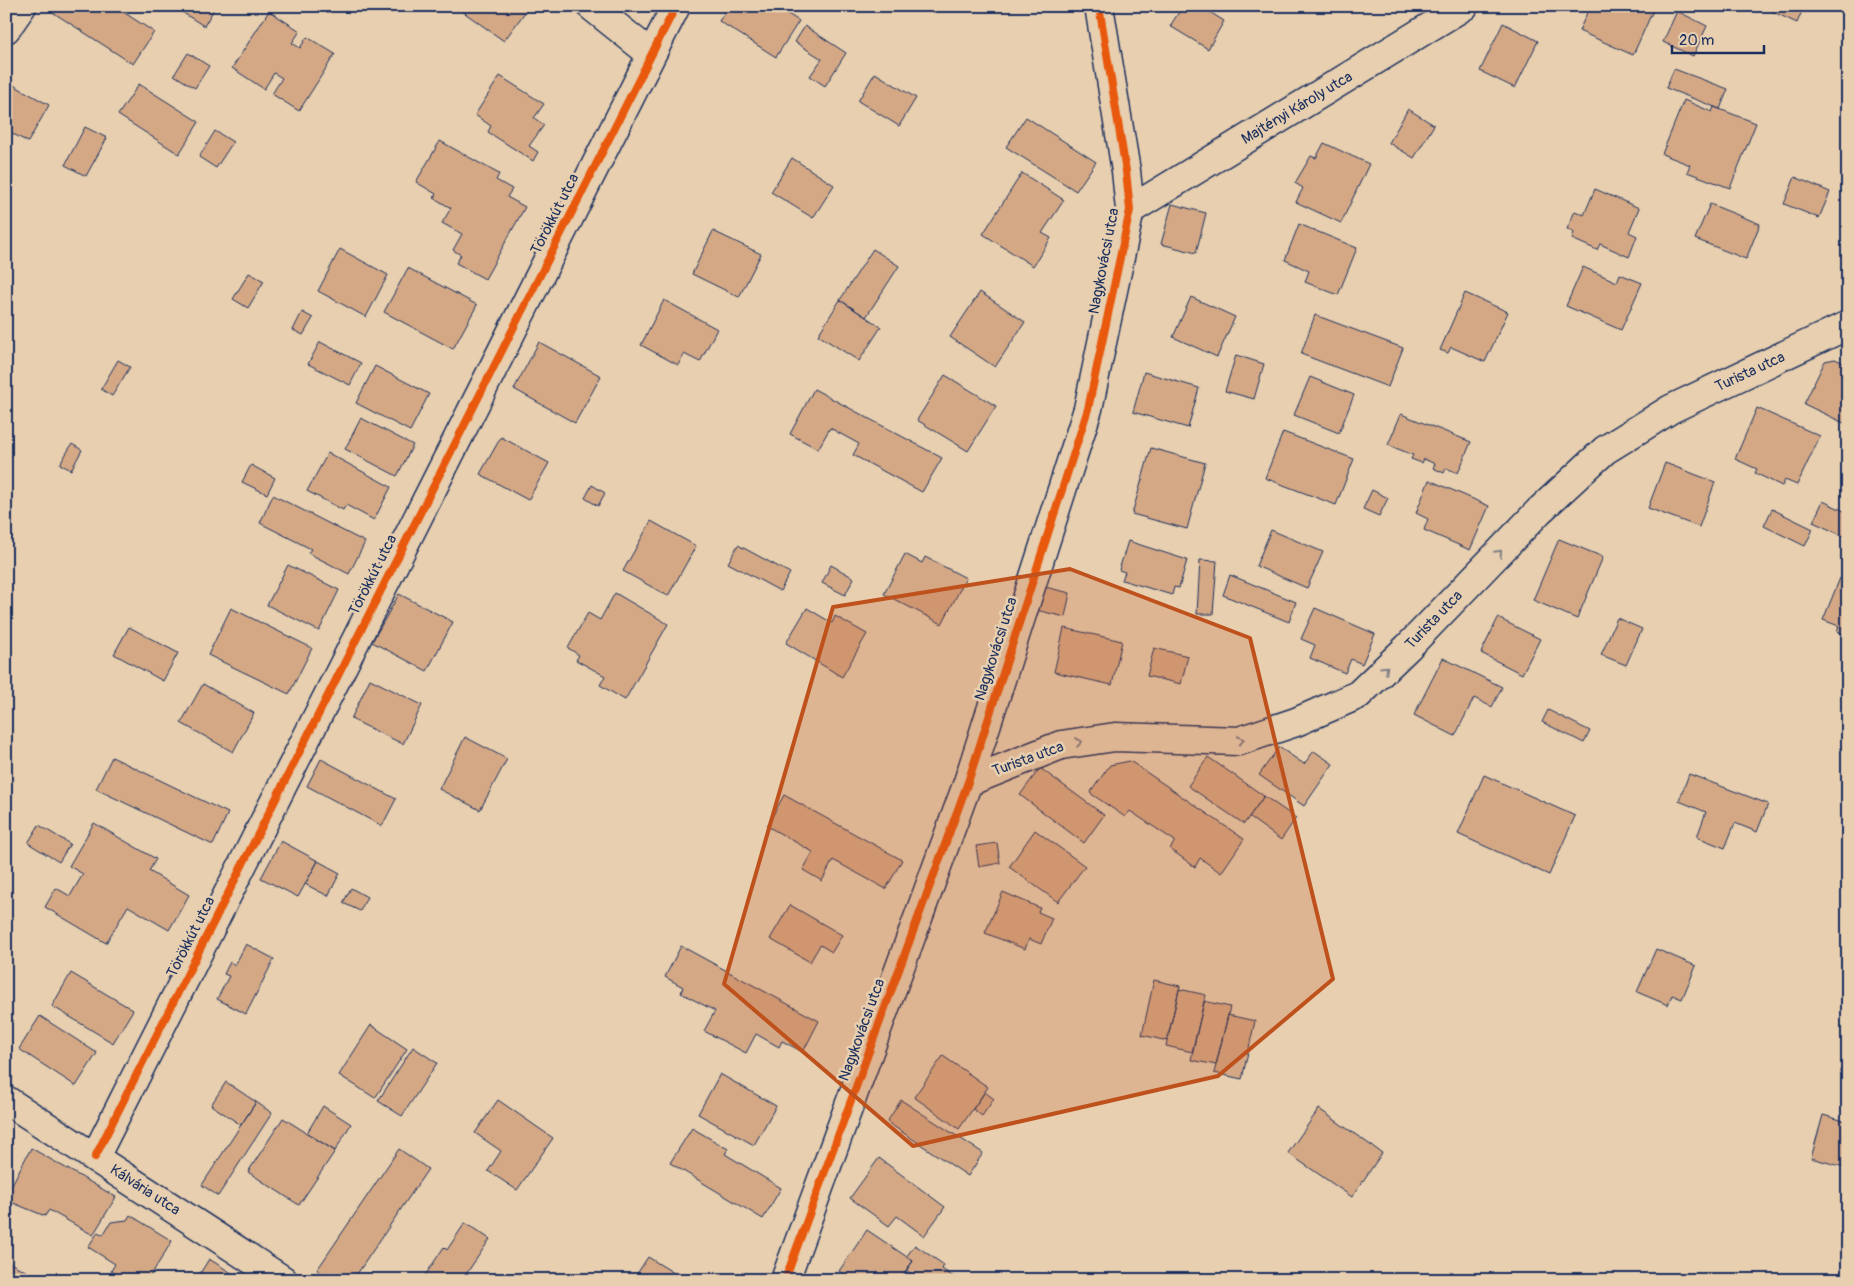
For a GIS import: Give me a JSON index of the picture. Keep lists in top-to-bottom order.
{
  "streets": {
    "street": [
      "Majtényi Károly utca",
      "Törökkút utca",
      "Nagykovácsi utca",
      "Turista utca",
      "Kálvária utca"
    ]
  },
  "crossings": [
    ["Majtényi Károly utca", "Nagykovácsi utca"],
    ["Törökkút utca", "Kálvária utca"],
    ["Nagykovácsi utca", "Turista utca"]
  ],
  "one_way": ["Turista utca"],
  "scale_bar": "20 m"
}
